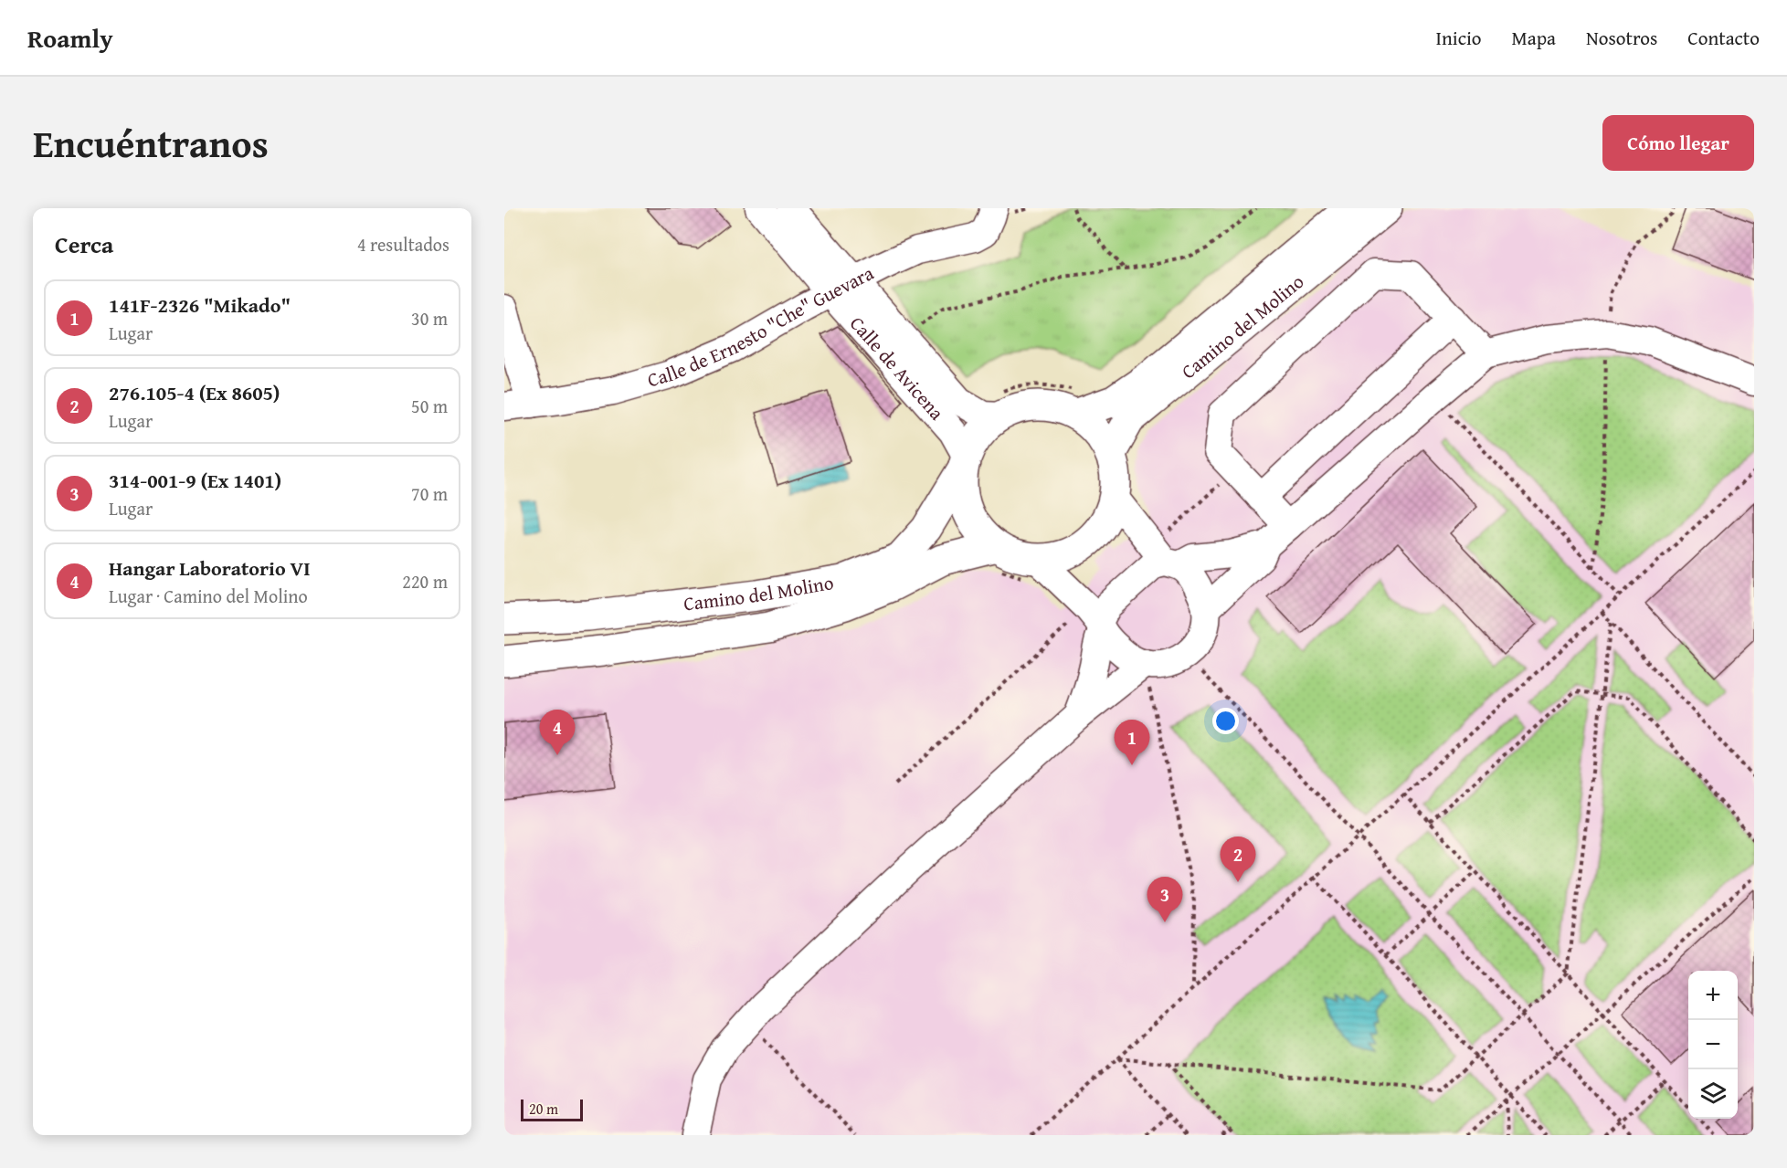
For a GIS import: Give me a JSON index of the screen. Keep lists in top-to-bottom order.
{
  "streets": {
    "main road": ["Camino del Molino"],
    "street": ["Calle de Ernesto \"Che\" Guevara", "Calle de Avicena"]
  },
  "crossings": [
    ["Calle de Ernesto \"Che\" Guevara", "Calle de Avicena"],
    ["Camino del Molino", "Calle de Avicena"]
  ],
  "scale_bar": "20 m",
  "page": {
    "header": "Roamly",
    "nav": [
      "Inicio",
      "Mapa",
      "Nosotros",
      "Contacto"
    ],
    "title": "Encuéntranos",
    "buttons": "Cómo llegar",
    "heading": ["Cerca", "4 resultados"],
    "list": [
      {
        "mark": "1",
        "name": "141F-2326 \"Mikado\"",
        "note": "Lugar",
        "value": "30 m"
      },
      {
        "mark": "2",
        "name": "276.105-4 (Ex 8605)",
        "note": "Lugar",
        "value": "50 m"
      },
      {
        "mark": "3",
        "name": "314-001-9 (Ex 1401)",
        "note": "Lugar",
        "value": "70 m"
      },
      {
        "mark": "4",
        "name": "Hangar Laboratorio VI",
        "note": "Lugar · Camino del Molino",
        "value": "220 m"
      }
    ],
    "pins": [
      "4",
      "1",
      "2",
      "3"
    ],
    "map_buttons": ["+", "−"],
    "scale": "20 m"
  }
}
